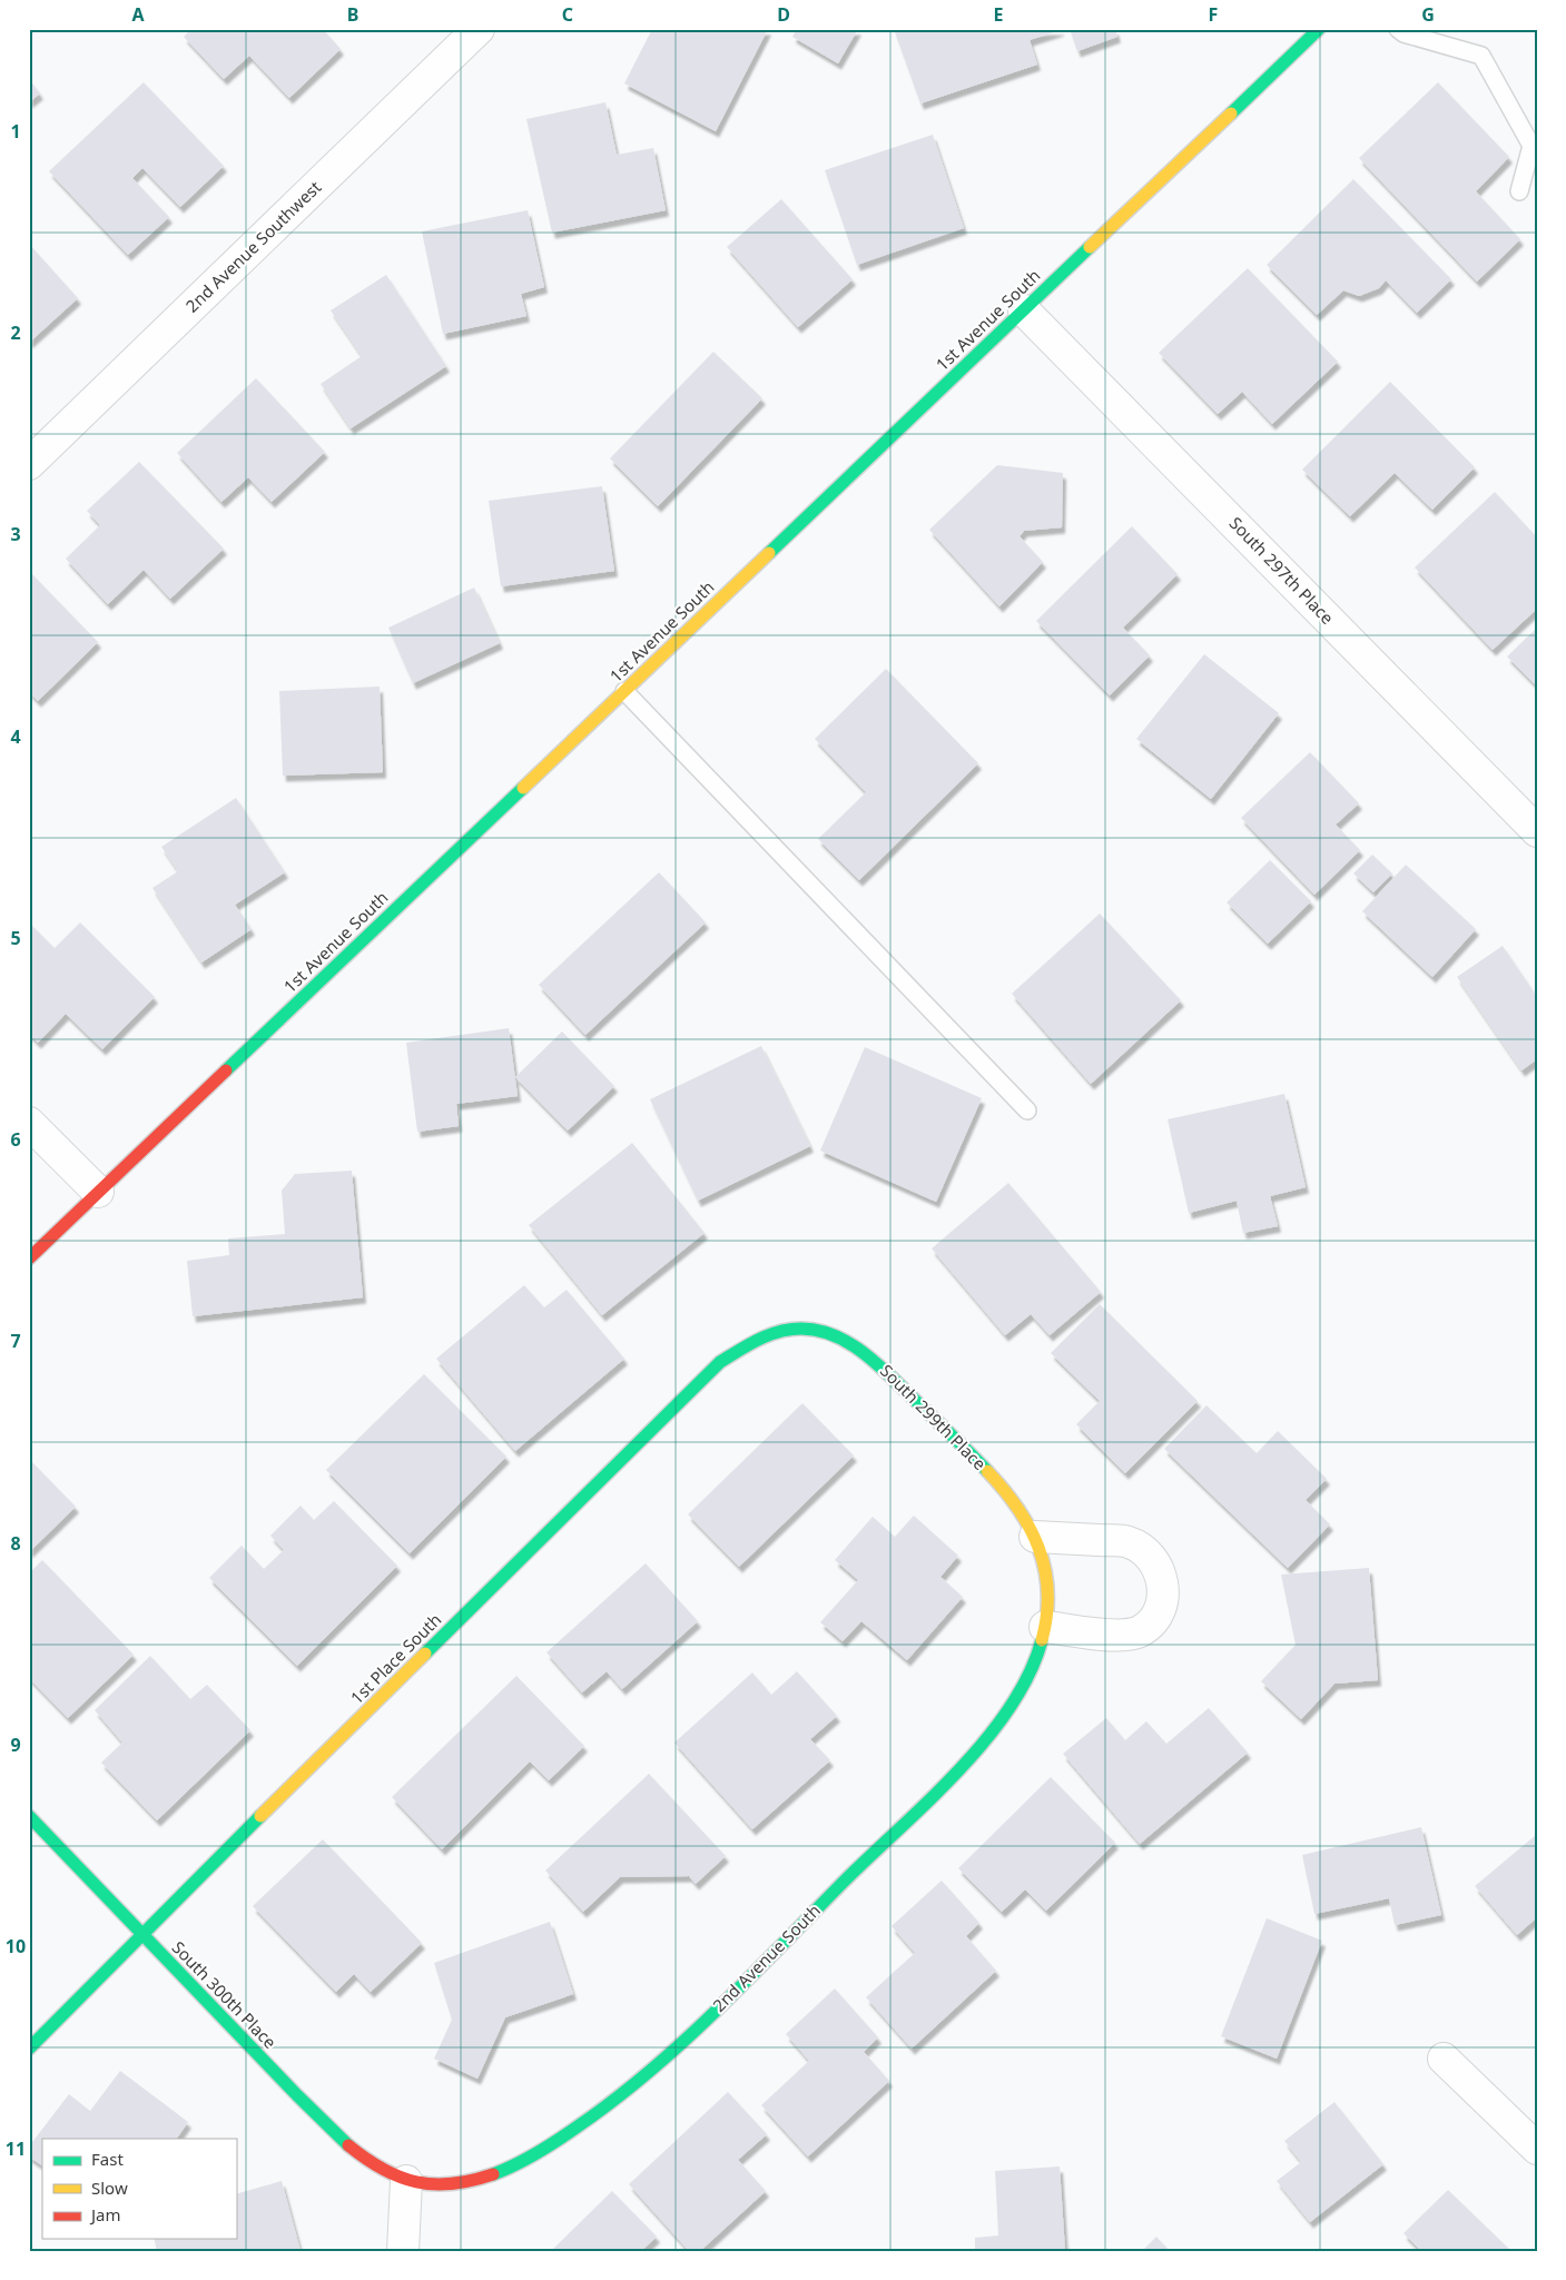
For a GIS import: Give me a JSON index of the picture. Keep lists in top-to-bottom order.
{
  "streets": {
    "street": [
      "2nd Avenue Southwest",
      "1st Avenue South",
      "South 297th Place",
      "South 299th Place",
      "1st Place South",
      "2nd Avenue South",
      "South 300th Place"
    ]
  },
  "crossings": [
    ["1st Avenue South", "South 297th Place"],
    ["South 299th Place", "1st Place South"],
    ["South 299th Place", "2nd Avenue South"],
    ["1st Place South", "South 300th Place"],
    ["2nd Avenue South", "South 300th Place"]
  ],
  "legend": ["Fast", "Slow", "Jam"],
  "grid": {
    "columns": [
      "A",
      "B",
      "C",
      "D",
      "E",
      "F",
      "G"
    ],
    "rows": [
      "1",
      "2",
      "3",
      "4",
      "5",
      "6",
      "7",
      "8",
      "9",
      "10",
      "11"
    ]
  }
}
